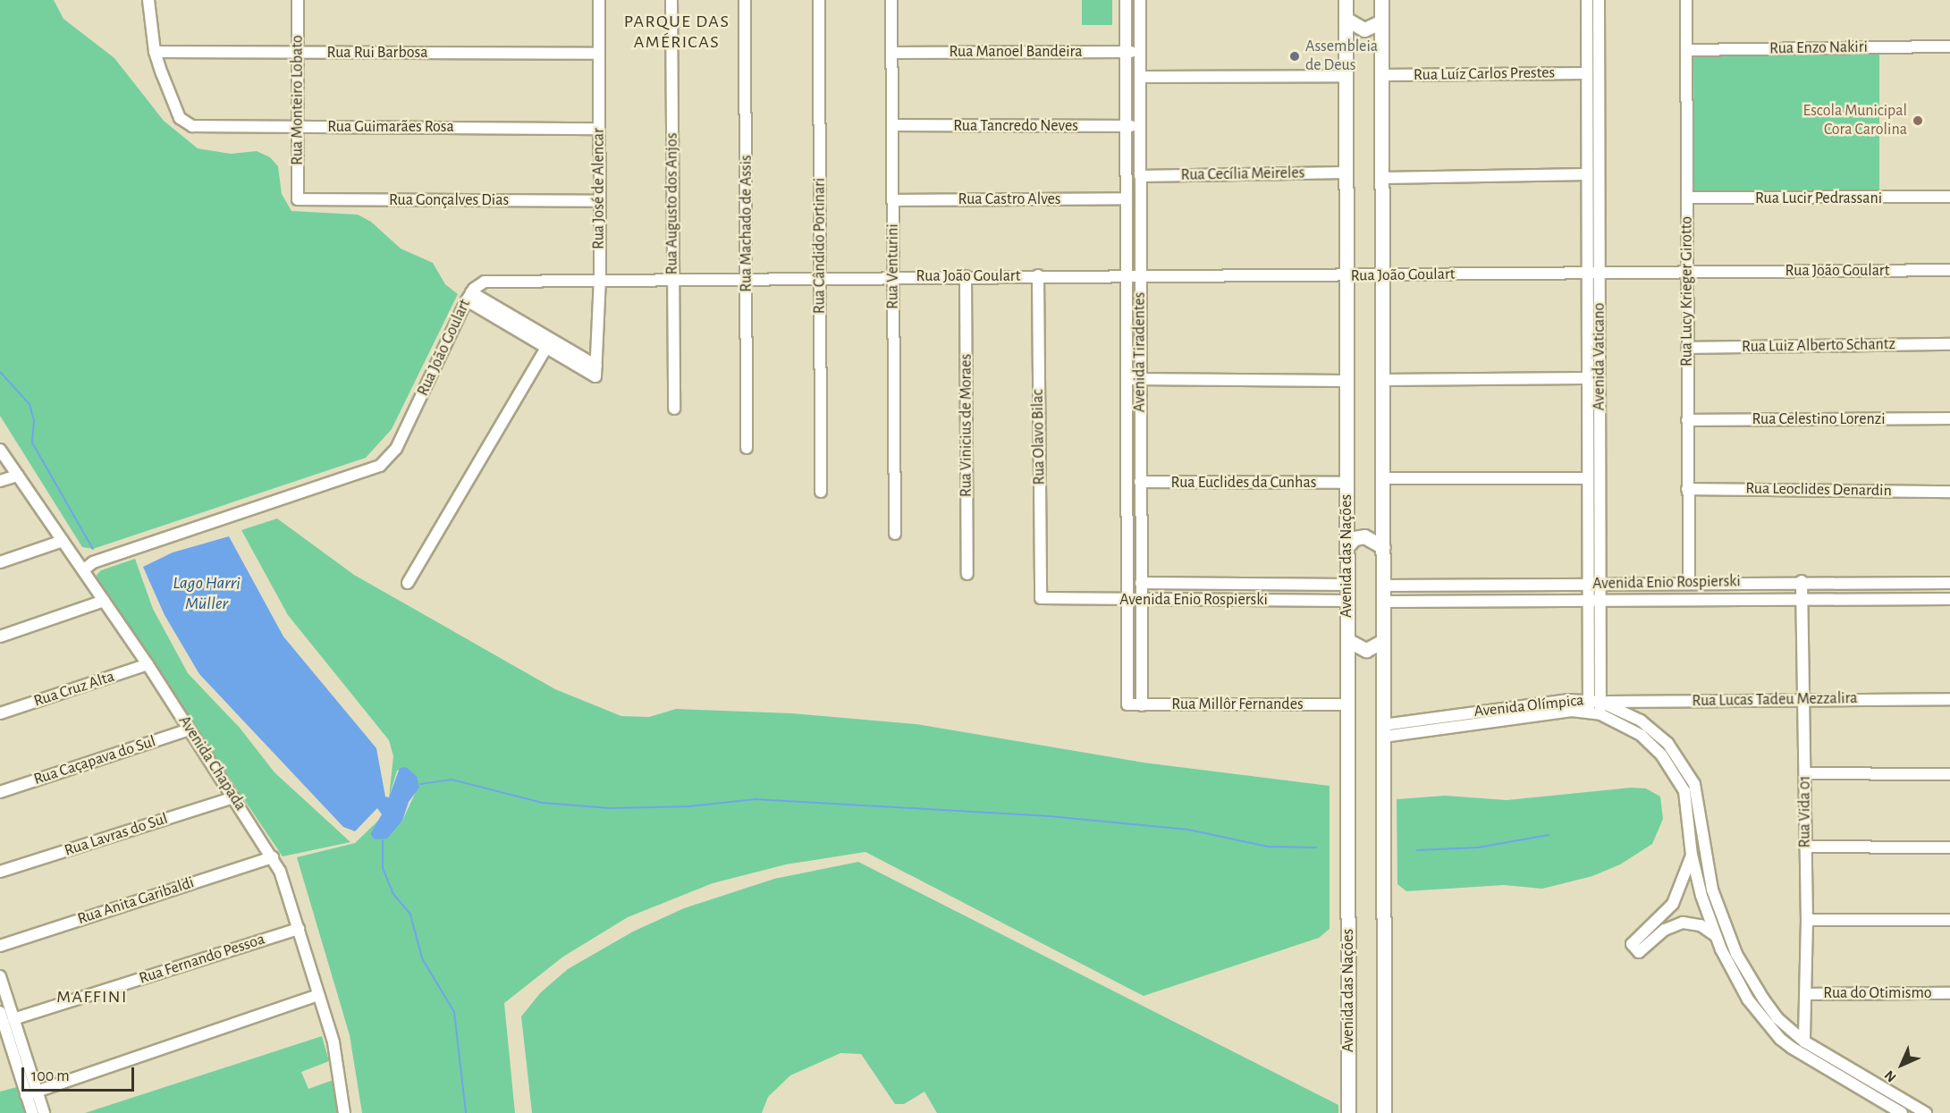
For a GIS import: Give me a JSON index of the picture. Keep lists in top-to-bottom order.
{
  "streets": {
    "main road": ["Avenida das Nações"],
    "street": [
      "Rua Enzo Nakiri",
      "Rua Manoel Bandeira",
      "Rua Rui Barbosa",
      "Rua Luíz Carlos Prestes",
      "Rua Monteiro Lobato",
      "Rua Tancredo Neves",
      "Rua Guimarães Rosa",
      "Rua Cecília Meireles",
      "Rua José de Alencar",
      "Rua Lucir Pedrassani",
      "Rua Castro Alves",
      "Rua Gonçalves Dias",
      "Rua Augusto dos Anjos",
      "Rua Machado de Assis",
      "Rua Cândido Portinari",
      "Rua Venturini",
      "Rua João Goulart",
      "Rua Lucy Krieger Girotto",
      "Rua Luiz Alberto Schantz",
      "Avenida Tiradentes",
      "Avenida Vaticano",
      "Rua Celestino Lorenzi",
      "Rua Vinicius de Moraes",
      "Rua Olavo Bilac",
      "Rua Euclides da Cunhas",
      "Rua Leoclides Denardin",
      "Avenida Enio Rospierski",
      "Rua Cruz Alta",
      "Rua Lucas Tadeu Mezzalira",
      "Rua Millôr Fernandes",
      "Avenida Olímpica",
      "Rua Caçapava do Sul",
      "Avenida Chapada",
      "Rua Vida 01",
      "Rua Lavras do Sul",
      "Rua Anita Garibaldi",
      "Rua Fernando Pessoa",
      "Rua do Otimismo"
    ]
  },
  "crossings": [
    ["Rua Enzo Nakiri", "Rua Lucy Krieger Girotto"],
    ["Rua Manoel Bandeira", "Rua Venturini"],
    ["Rua Manoel Bandeira", "Avenida Tiradentes"],
    ["Rua Rui Barbosa", "Rua Monteiro Lobato"],
    ["Rua Rui Barbosa", "Rua Guimarães Rosa"],
    ["Rua Rui Barbosa", "Rua José de Alencar"],
    ["Rua Luíz Carlos Prestes", "Avenida Vaticano"],
    ["Rua Monteiro Lobato", "Rua Guimarães Rosa"],
    ["Rua Monteiro Lobato", "Rua Gonçalves Dias"],
    ["Rua Tancredo Neves", "Rua Venturini"],
    ["Rua Tancredo Neves", "Avenida Tiradentes"],
    ["Rua Guimarães Rosa", "Rua José de Alencar"],
    ["Rua Cecília Meireles", "Avenida Tiradentes"],
    ["Rua Cecília Meireles", "Avenida das Nações"],
    ["Rua José de Alencar", "Rua Gonçalves Dias"],
    ["Rua José de Alencar", "Rua João Goulart"],
    ["Rua Lucir Pedrassani", "Rua Lucy Krieger Girotto"],
    ["Rua Castro Alves", "Rua Venturini"],
    ["Rua Castro Alves", "Avenida Tiradentes"],
    ["Rua Augusto dos Anjos", "Rua João Goulart"],
    ["Rua Machado de Assis", "Rua João Goulart"],
    ["Rua Cândido Portinari", "Rua João Goulart"],
    ["Rua Venturini", "Rua João Goulart"],
    ["Rua João Goulart", "Rua Lucy Krieger Girotto"],
    ["Rua João Goulart", "Avenida Tiradentes"],
    ["Rua João Goulart", "Avenida Vaticano"],
    ["Rua João Goulart", "Rua Vinicius de Moraes"],
    ["Rua João Goulart", "Rua Olavo Bilac"],
    ["Rua João Goulart", "Avenida das Nações"],
    ["Rua Lucy Krieger Girotto", "Rua Luiz Alberto Schantz"],
    ["Rua Lucy Krieger Girotto", "Rua Celestino Lorenzi"],
    ["Rua Lucy Krieger Girotto", "Rua Leoclides Denardin"],
    ["Rua Lucy Krieger Girotto", "Avenida Enio Rospierski"],
    ["Avenida Tiradentes", "Rua Euclides da Cunhas"],
    ["Avenida Tiradentes", "Avenida Enio Rospierski"],
    ["Avenida Tiradentes", "Rua Millôr Fernandes"],
    ["Avenida Vaticano", "Avenida Enio Rospierski"],
    ["Avenida Vaticano", "Rua Lucas Tadeu Mezzalira"],
    ["Avenida Vaticano", "Avenida Olímpica"],
    ["Rua Olavo Bilac", "Avenida Enio Rospierski"],
    ["Rua Euclides da Cunhas", "Avenida das Nações"],
    ["Avenida das Nações", "Avenida Enio Rospierski"],
    ["Avenida das Nações", "Rua Millôr Fernandes"],
    ["Avenida Enio Rospierski", "Rua Vida 01"],
    ["Rua Cruz Alta", "Avenida Chapada"],
    ["Rua Lucas Tadeu Mezzalira", "Avenida Olímpica"],
    ["Rua Lucas Tadeu Mezzalira", "Rua Vida 01"],
    ["Avenida Olímpica", "Rua Vida 01"],
    ["Rua Caçapava do Sul", "Avenida Chapada"],
    ["Avenida Chapada", "Rua Lavras do Sul"],
    ["Avenida Chapada", "Rua Anita Garibaldi"],
    ["Avenida Chapada", "Rua Fernando Pessoa"],
    ["Rua Vida 01", "Rua do Otimismo"]
  ],
  "districts": ["PARQUE DAS AMÉRICAS", "MAFFINI"],
  "water": ["Lago Harri Müller"],
  "places": ["Assembleia de Deus", "Escola Municipal Cora Carolina"],
  "scale_bar": "100 m",
  "north": "bottom left"
}
